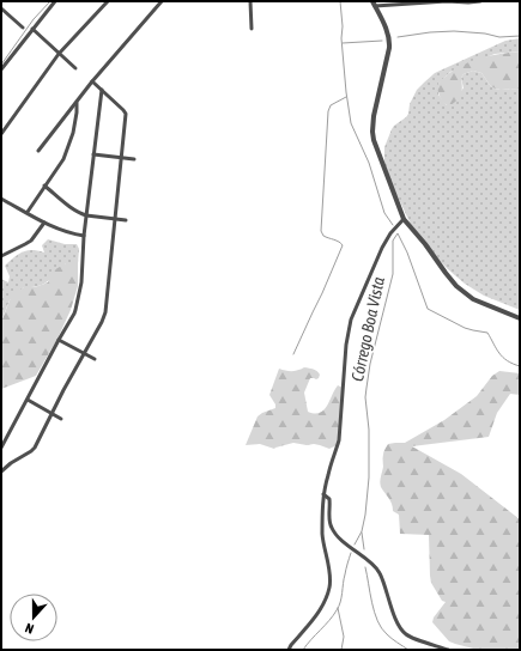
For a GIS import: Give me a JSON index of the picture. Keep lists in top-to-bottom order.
{
  "water": ["Córrego Boa Vista"],
  "north": "bottom"
}
